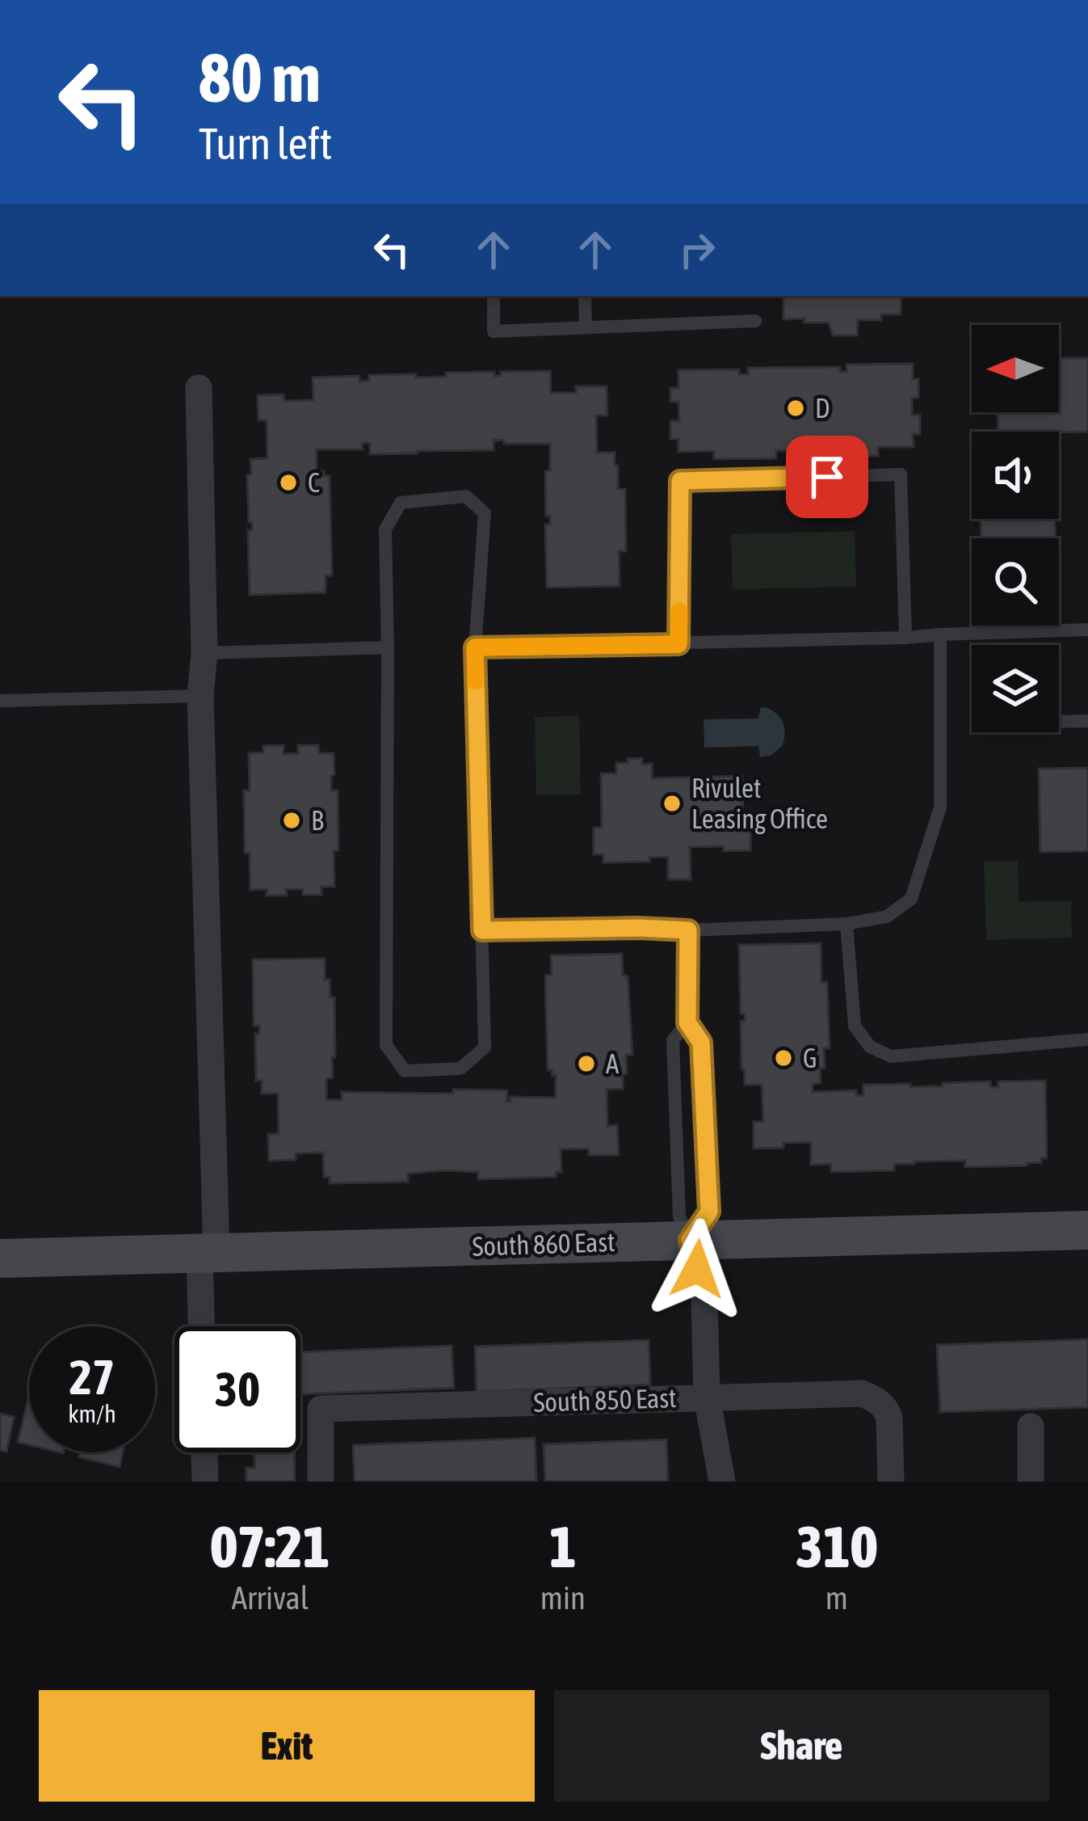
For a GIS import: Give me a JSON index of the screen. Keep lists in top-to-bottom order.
{
  "streets": {
    "street": ["South 860 East", "South 850 East"]
  },
  "places": [
    "D",
    "C",
    "Rivulet Leasing Office",
    "B",
    "G",
    "A"
  ],
  "north": "left",
  "page": {
    "turn": ["80 m", "Turn left"],
    "speed": "27 km/h",
    "limit": "30",
    "eta": [
      "07:21",
      "Arrival",
      "1",
      "min",
      "310",
      "m"
    ],
    "buttons": ["Exit", "Share"]
  }
}
